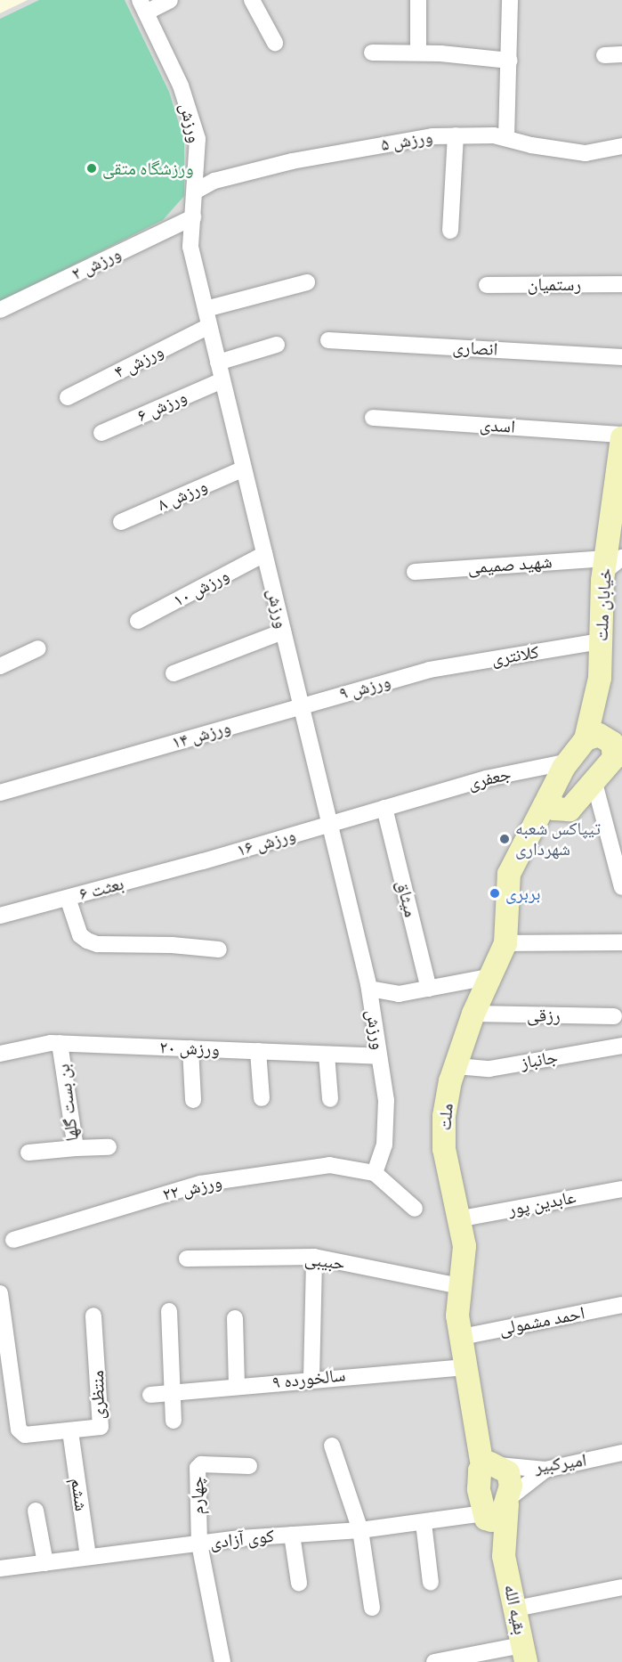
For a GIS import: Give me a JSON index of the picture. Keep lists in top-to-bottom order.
{
  "streets": {
    "main road": ["خیابان ملت", "ملت", "بقیه الله"],
    "street": [
      "ورزش",
      "ورزش ۵",
      "ورزش ۲",
      "رستمیان",
      "انصاری",
      "ورزش ۴",
      "ورزش ۶",
      "اسدی",
      "ورزش ۸",
      "شهید صمیمی",
      "ورزش ۱۰",
      "کلانتری",
      "ورزش ۹",
      "ورزش ۱۴",
      "جعفری",
      "ورزش ۱۶",
      "بعثت ۶",
      "میثاق",
      "رزقی",
      "ورزش ۲۰",
      "جانباز",
      "بن بست گلها",
      "ورزش ۲۲",
      "عابدین پور",
      "حبیبی",
      "احمد مشمولی",
      "سالخورده ۹",
      "منتظری",
      "امیرکبیر",
      "ششم",
      "چهارم",
      "کوی آزادی"
    ]
  },
  "crossings": [
    ["ورزش", "ورزش ۵"],
    ["ورزش", "ورزش ۲"],
    ["ورزش", "ورزش ۴"],
    ["ورزش", "ورزش ۶"],
    ["ورزش", "ورزش ۸"],
    ["ورزش", "ورزش ۱۰"],
    ["ورزش", "ورزش ۹"],
    ["ورزش", "ورزش ۱۴"],
    ["ورزش", "ورزش ۱۶"],
    ["ورزش", "ورزش ۲۰"],
    ["ورزش", "ورزش ۲۲"],
    ["اسدی", "خیابان ملت"],
    ["شهید صمیمی", "خیابان ملت"],
    ["خیابان ملت", "کلانتری"],
    ["خیابان ملت", "ملت"],
    ["کلانتری", "ورزش ۹"],
    ["ورزش ۹", "ورزش ۱۴"],
    ["جعفری", "ورزش ۱۶"],
    ["جعفری", "میثاق"],
    ["جعفری", "ملت"],
    ["ورزش ۱۶", "بعثت ۶"],
    ["ورزش ۱۶", "میثاق"],
    ["رزقی", "ملت"],
    ["ورزش ۲۰", "بن بست گلها"],
    ["جانباز", "ملت"],
    ["ملت", "عابدین پور"],
    ["ملت", "حبیبی"],
    ["ملت", "احمد مشمولی"],
    ["ملت", "سالخورده ۹"],
    ["ملت", "امیرکبیر"],
    ["ملت", "بقیه الله"],
    ["منتظری", "ششم"],
    ["ششم", "کوی آزادی"],
    ["چهارم", "کوی آزادی"]
  ],
  "places": ["ورزشگاه متقی", "تیپاکس شعبه شهرداری", "بربری"]
}
